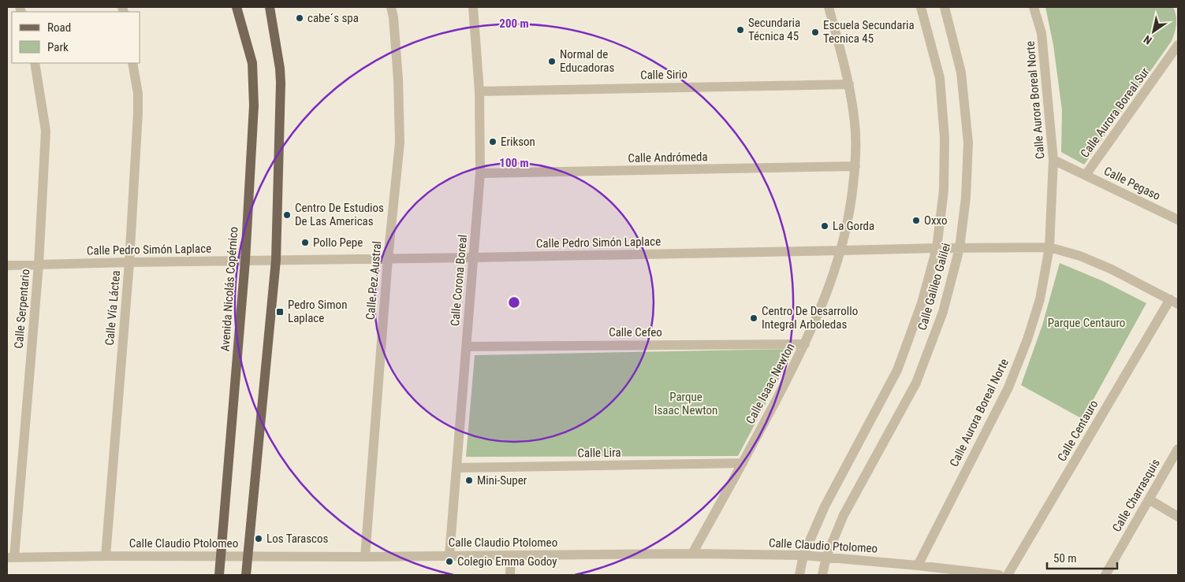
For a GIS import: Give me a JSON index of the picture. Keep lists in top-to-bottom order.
{
  "streets": {
    "main road": ["Avenida Nicolás Copérnico"],
    "street": [
      "Calle Sirio",
      "Calle Aurora Boreal Norte",
      "Calle Aurora Boreal Sur",
      "Calle Andrómeda",
      "Calle Pegaso",
      "Calle Pedro Simón Laplace",
      "Calle Pez Austral",
      "Calle Corona Boreal",
      "Calle Galileo Galilei",
      "Calle Vía Láctea",
      "Calle Serpentario",
      "Calle Cefeo",
      "Calle Isaac Newton",
      "Calle Centauro",
      "Calle Lira",
      "Calle Charrasquis",
      "Calle Claudio Ptolomeo"
    ]
  },
  "crossings": [
    ["Calle Sirio", "Calle Corona Boreal"],
    ["Calle Sirio", "Calle Isaac Newton"],
    ["Calle Aurora Boreal Norte", "Calle Pegaso"],
    ["Calle Aurora Boreal Norte", "Calle Pedro Simón Laplace"],
    ["Calle Aurora Boreal Norte", "Calle Claudio Ptolomeo"],
    ["Calle Aurora Boreal Sur", "Calle Pegaso"],
    ["Calle Andrómeda", "Calle Corona Boreal"],
    ["Calle Andrómeda", "Calle Isaac Newton"],
    ["Calle Pedro Simón Laplace", "Calle Pez Austral"],
    ["Calle Pedro Simón Laplace", "Calle Corona Boreal"],
    ["Calle Pedro Simón Laplace", "Calle Galileo Galilei"],
    ["Calle Pedro Simón Laplace", "Avenida Nicolás Copérnico"],
    ["Calle Pedro Simón Laplace", "Calle Vía Láctea"],
    ["Calle Pedro Simón Laplace", "Calle Serpentario"],
    ["Calle Pedro Simón Laplace", "Calle Isaac Newton"],
    ["Calle Pedro Simón Laplace", "Calle Centauro"],
    ["Calle Pez Austral", "Calle Claudio Ptolomeo"],
    ["Calle Corona Boreal", "Calle Cefeo"],
    ["Calle Corona Boreal", "Calle Lira"],
    ["Calle Corona Boreal", "Calle Claudio Ptolomeo"],
    ["Calle Galileo Galilei", "Calle Claudio Ptolomeo"],
    ["Avenida Nicolás Copérnico", "Calle Claudio Ptolomeo"],
    ["Calle Vía Láctea", "Calle Claudio Ptolomeo"],
    ["Calle Serpentario", "Calle Claudio Ptolomeo"],
    ["Calle Cefeo", "Calle Isaac Newton"],
    ["Calle Isaac Newton", "Calle Lira"],
    ["Calle Isaac Newton", "Calle Claudio Ptolomeo"]
  ],
  "parks": ["Parque Centauro", "Parque Isaac Newton"],
  "places": {
    "other": [
      "cabe´s spa",
      "Secundaria Técnica 45",
      "Escuela Secundaria Tecnica 45",
      "Normal de Educadoras",
      "Erikson",
      "Centro De Estudios De Las Americas",
      "Oxxo",
      "La Gorda",
      "Pollo Pepe",
      "Centro De Desarrollo Integral Arboledas",
      "Mini-Super",
      "Los Tarascos",
      "Colegio Emma Godoy"
    ],
    "transit": ["Pedro Simon Laplace"]
  },
  "legend": ["Road", "Park"],
  "scale_bar": "50 m",
  "north": "bottom left",
  "rings": ["200 m", "100 m"]
}
